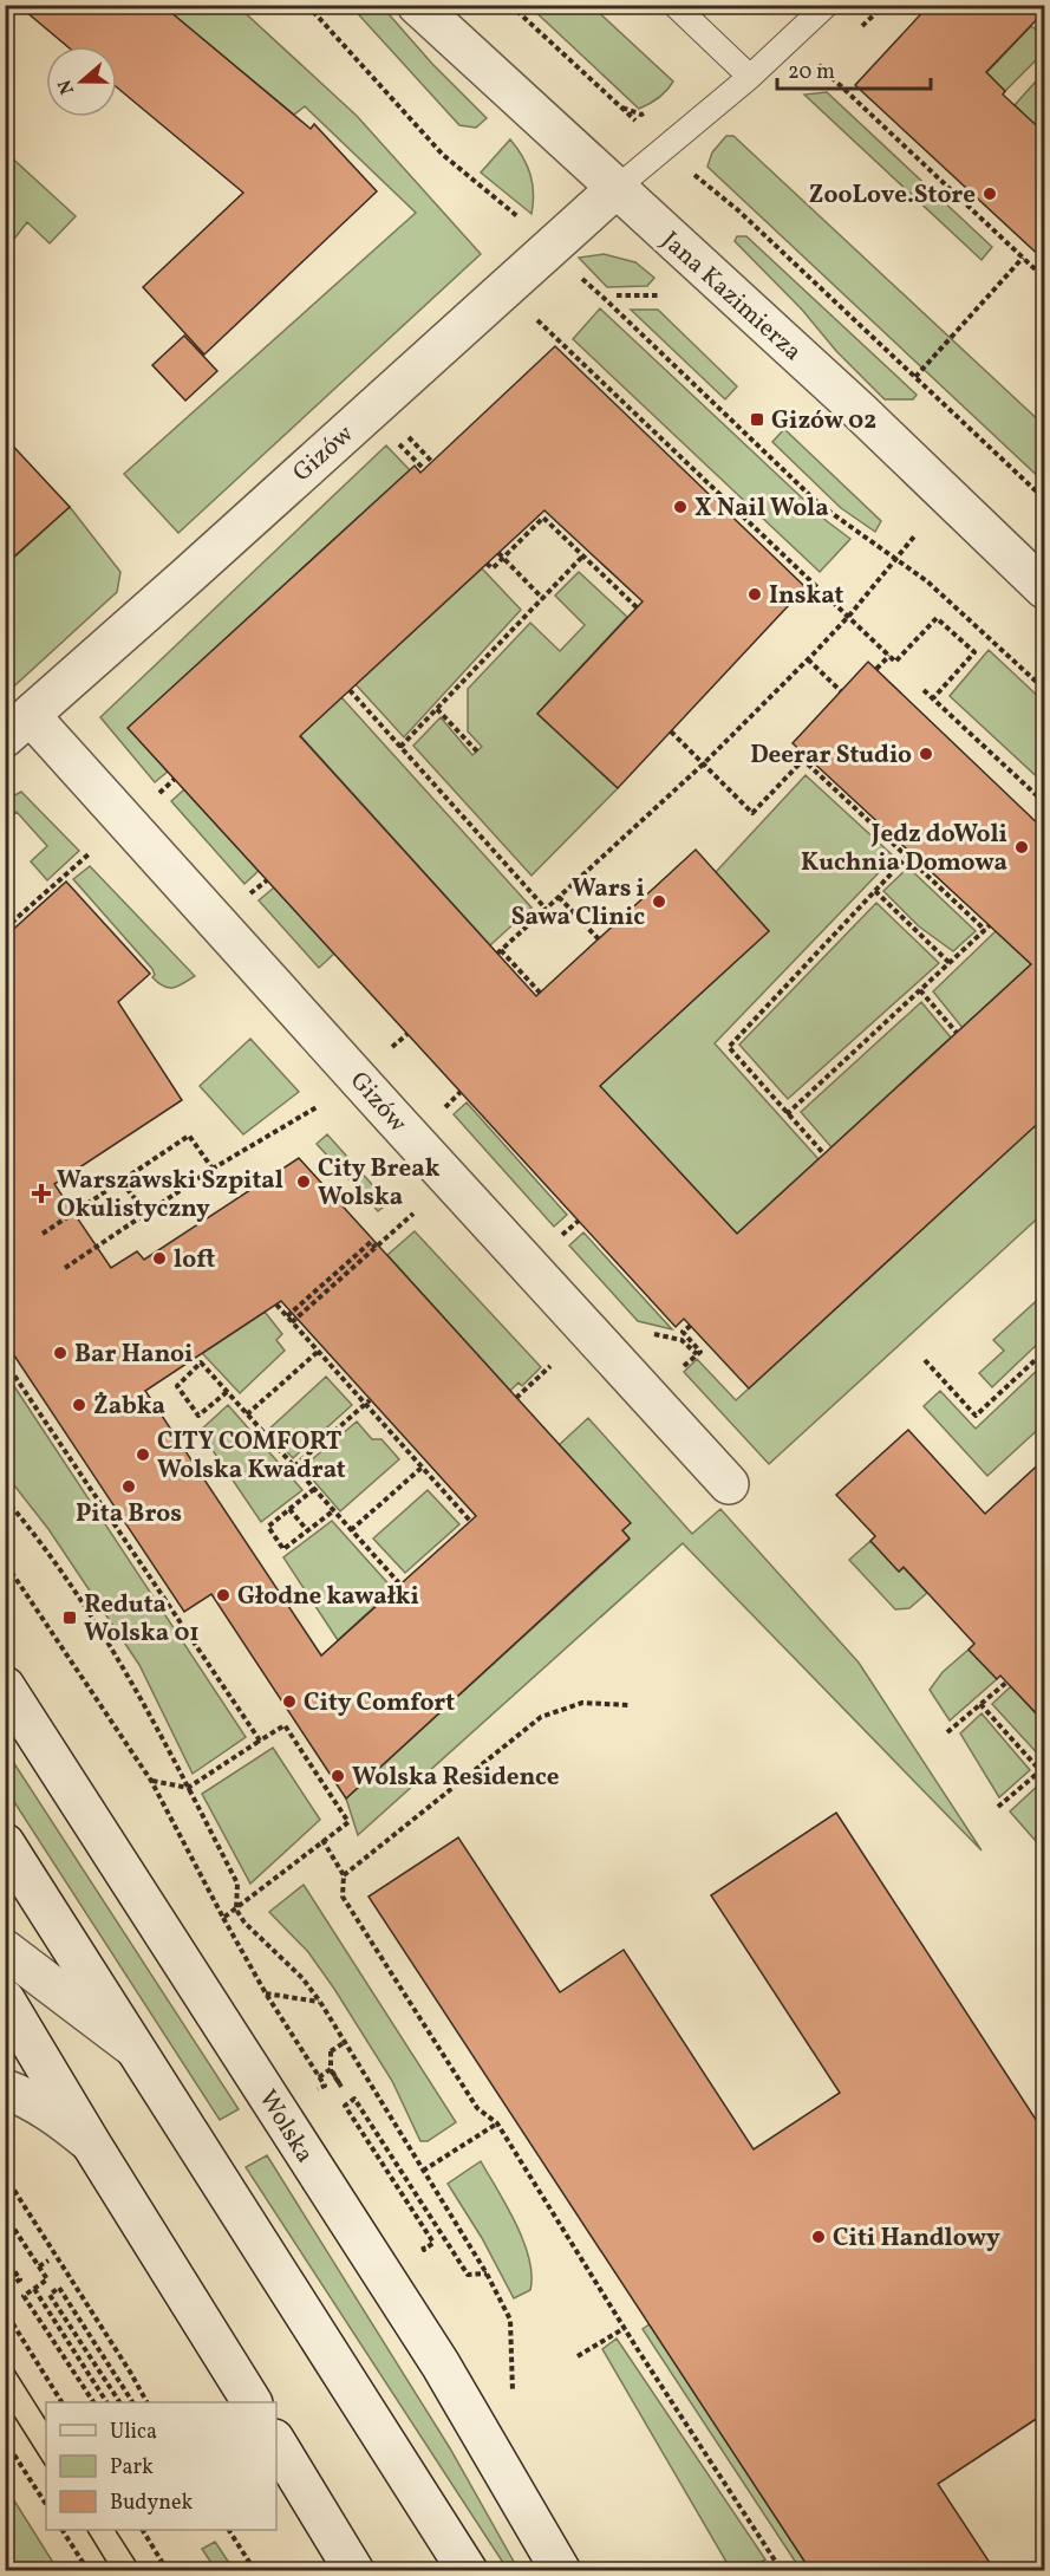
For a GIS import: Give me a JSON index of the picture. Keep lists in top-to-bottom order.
{
  "streets": {
    "street": ["Jana Kazimierza", "Gizów", "Wolska"]
  },
  "crossings": [
    ["Jana Kazimierza", "Gizów"]
  ],
  "places": {
    "other": [
      "ZooLove.Store",
      "X Nail Wola",
      "Inskat",
      "Deerar Studio",
      "Jedz doWoli Kuchnia Domowa",
      "Wars i Sawa Clinic",
      "City Break Wolska",
      "loft",
      "Bar Hanoi",
      "Żabka",
      "CITY COMFORT Wolska Kwadrat",
      "Pita Bros",
      "Głodne kawałki",
      "City Comfort",
      "Wolska Residence",
      "Citi Handlowy"
    ],
    "transit": ["Gizów 02", "Reduta Wolska 01"],
    "health": ["Warszawski Szpital Okulistyczny"]
  },
  "legend": ["Ulica", "Park", "Budynek"],
  "scale_bar": "20 m",
  "north": "left"
}
